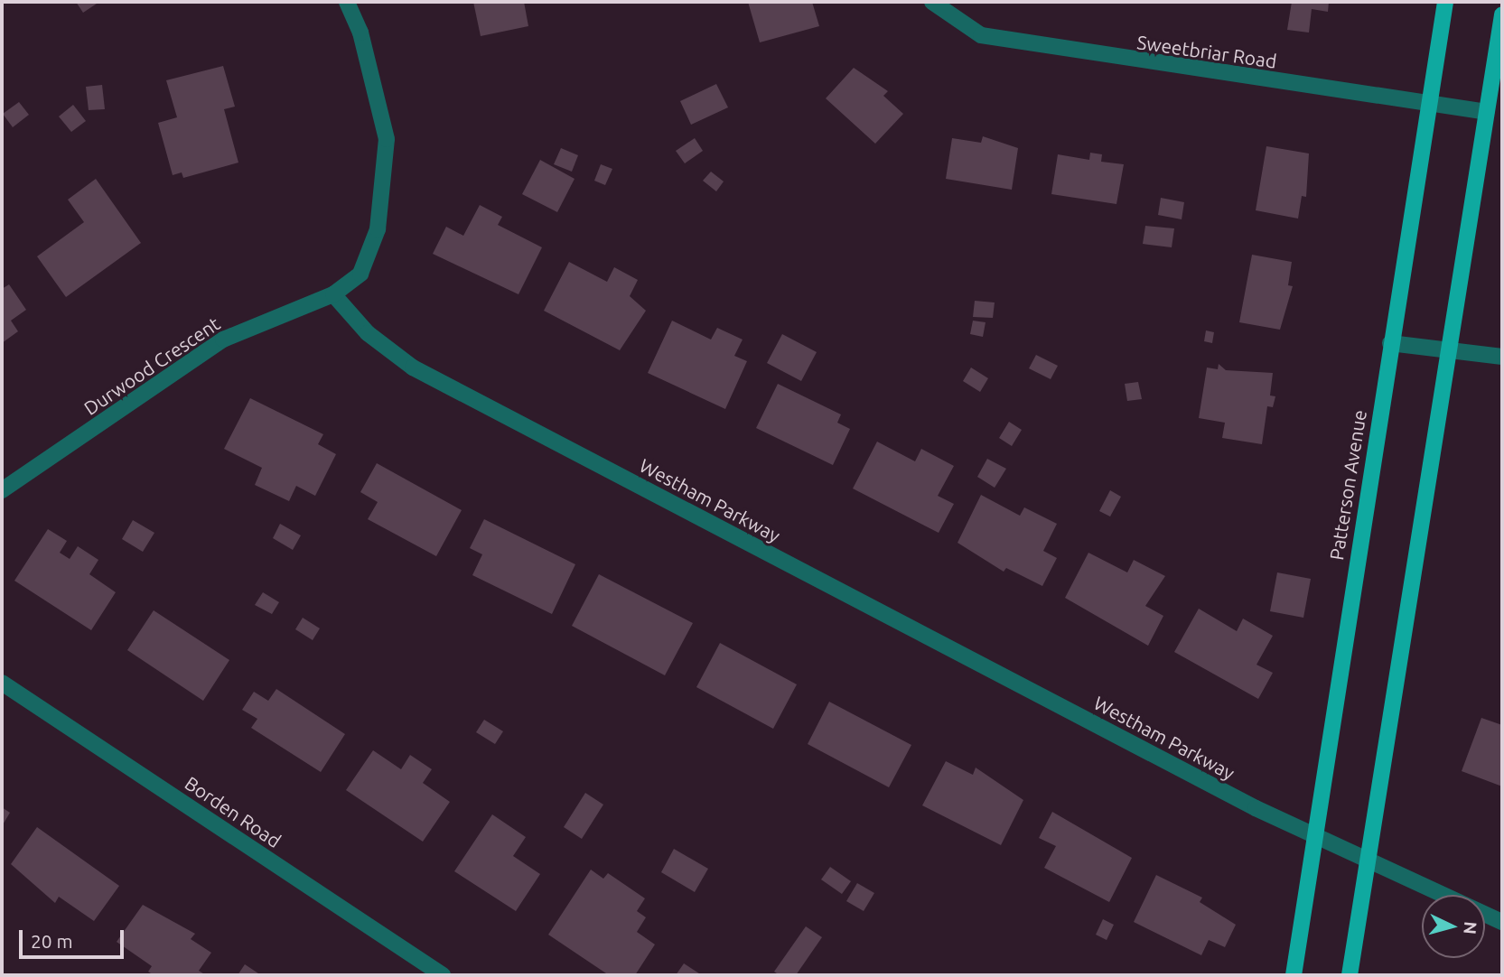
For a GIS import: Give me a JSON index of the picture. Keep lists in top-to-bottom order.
{
  "streets": {
    "main road": ["Patterson Avenue"],
    "street": [
      "Sweetbriar Road",
      "Durwood Crescent",
      "Westham Parkway",
      "Borden Road"
    ]
  },
  "crossings": [
    ["Sweetbriar Road", "Patterson Avenue"],
    ["Durwood Crescent", "Westham Parkway"],
    ["Patterson Avenue", "Westham Parkway"]
  ],
  "scale_bar": "20 m",
  "north": "right"
}
